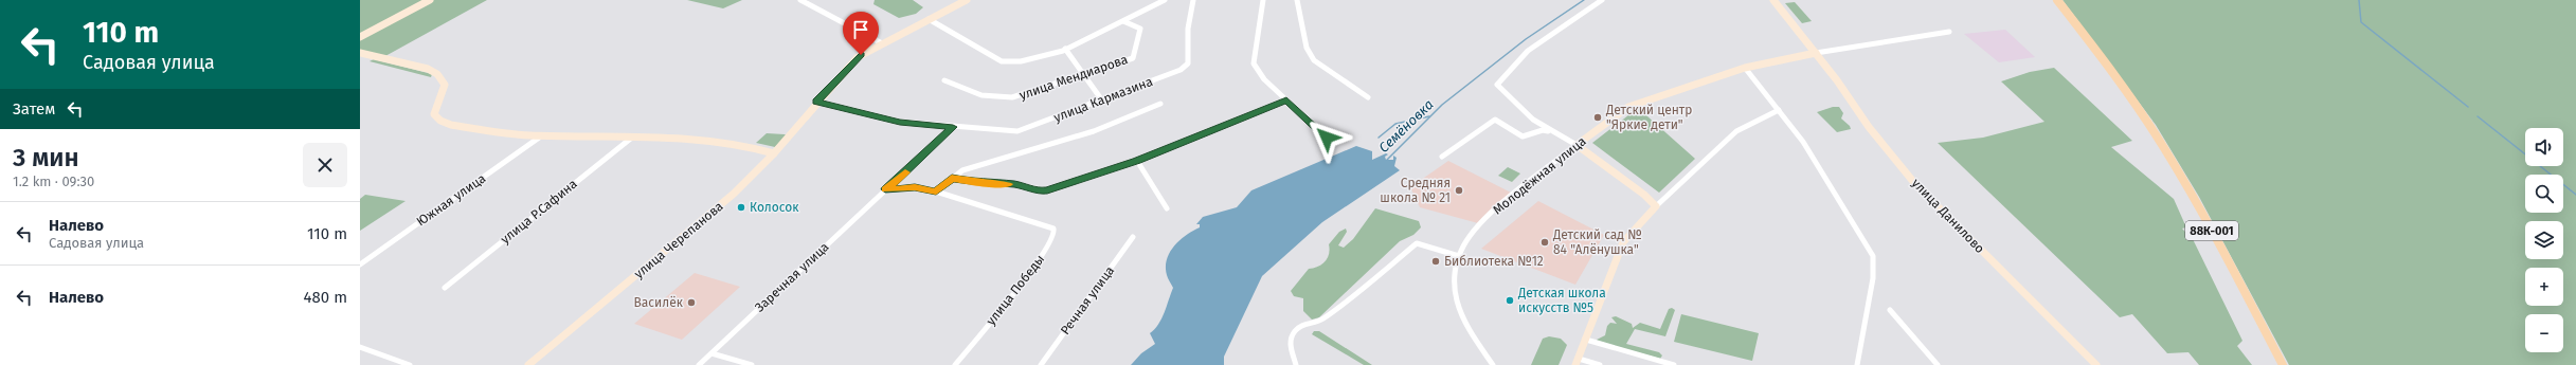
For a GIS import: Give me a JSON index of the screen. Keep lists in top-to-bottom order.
{
  "streets": {
    "main road": ["88К-001"],
    "street": [
      "улица Мендиарова",
      "улица Кармазина",
      "Молодёжная улица",
      "Южная улица",
      "улица Р.Сафина",
      "улица Данилово",
      "улица Черепанова",
      "Заречная улица",
      "улица Победы",
      "Речная улица"
    ]
  },
  "crossings": [
    ["улица Кармазина", "Заречная улица"],
    ["Молодёжная улица", "улица Данилово"]
  ],
  "water": ["Семёновка"],
  "places": [
    "Детский центр \"Яркие дети\"",
    "Средняя школа № 21",
    "Колосок",
    "Детский сад № 84 \"Алёнушка\"",
    "Библиотека №12",
    "Детская школа искусств №5",
    "Василёк"
  ],
  "page": {
    "turn": ["110 m", "Садовая улица"],
    "then": "Затем",
    "map_buttons": ["+", "−"],
    "heading": ["3 мин", "1.2 km · 09:30"],
    "list": [
      {
        "name": "Налево",
        "note": "Садовая улица",
        "value": "110 m"
      },
      {
        "name": "Налево",
        "value": "480 m"
      }
    ]
  }
}
